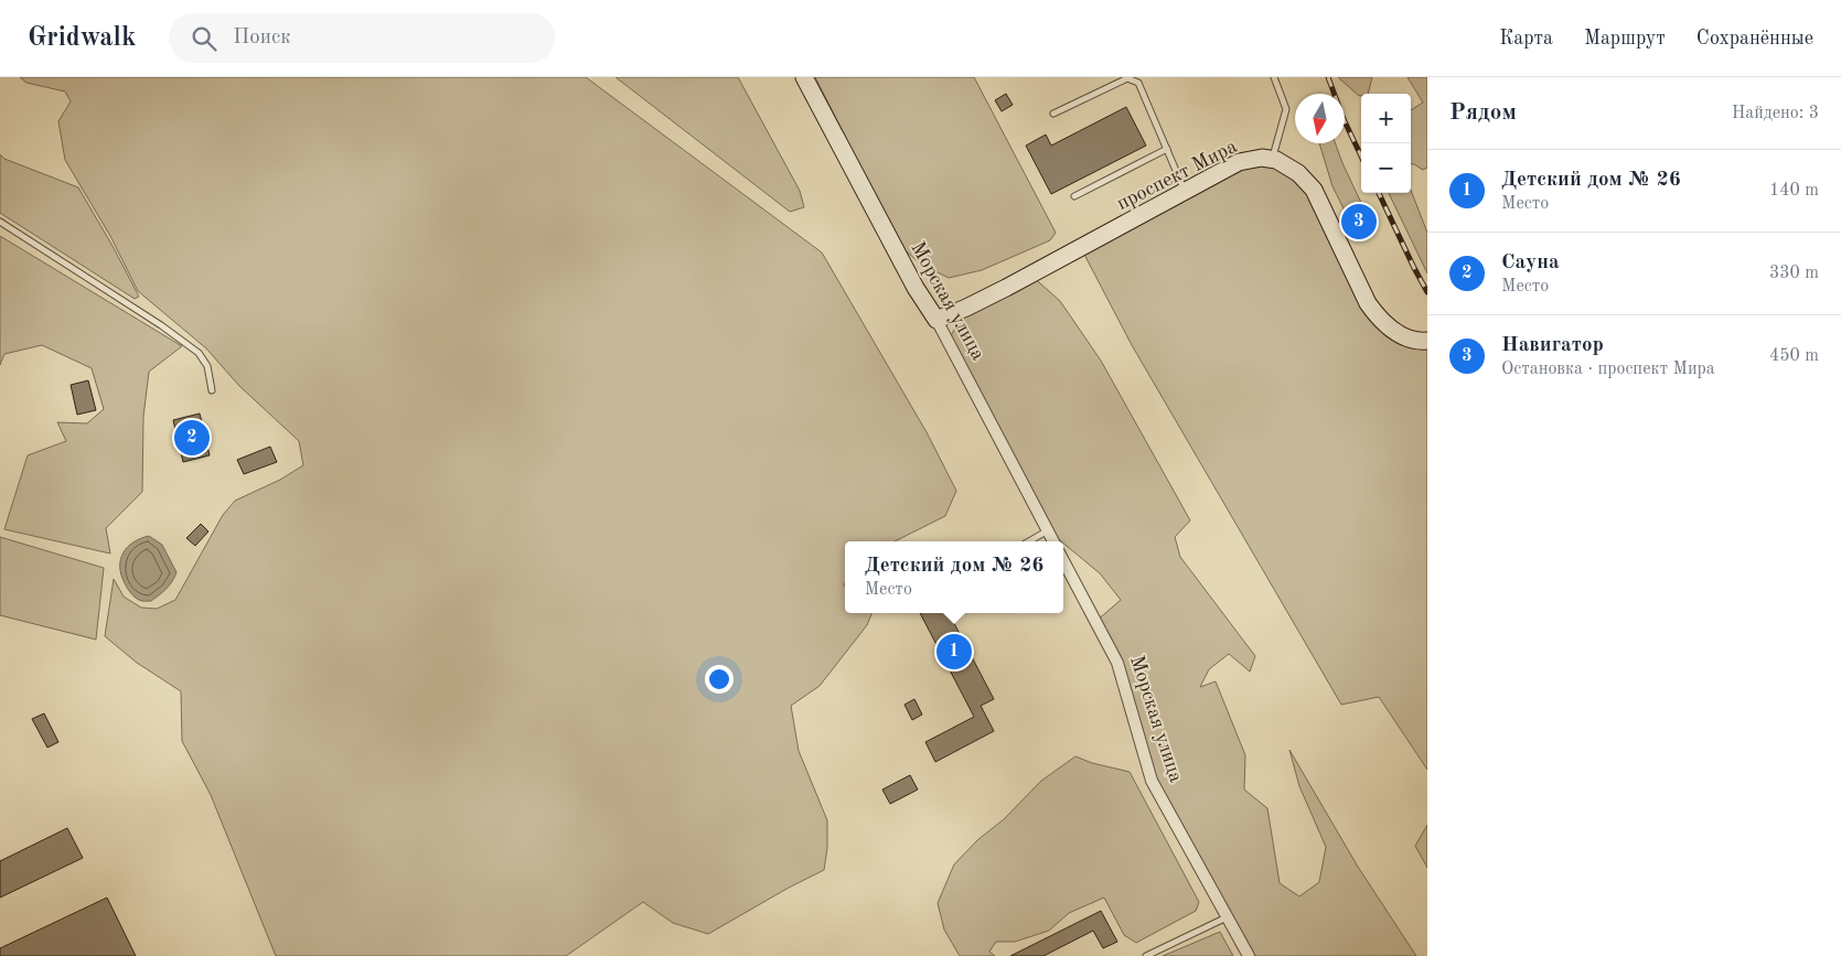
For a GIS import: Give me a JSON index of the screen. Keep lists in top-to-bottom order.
{
  "streets": {
    "main road": ["проспект Мира", "Морская улица"]
  },
  "crossings": [
    ["проспект Мира", "Морская улица"]
  ],
  "north": "bottom",
  "page": {
    "header": "Gridwalk",
    "search": "Поиск",
    "nav": ["Карта", "Маршрут", "Сохранённые"],
    "heading": ["Рядом", "Найдено: 3"],
    "map_buttons": ["+", "−"],
    "list": [
      {
        "mark": "1",
        "name": "Детский дом № 26",
        "note": "Место",
        "value": "140 m"
      },
      {
        "mark": "2",
        "name": "Сауна",
        "note": "Место",
        "value": "330 m"
      },
      {
        "mark": "3",
        "name": "Навигатор",
        "note": "Остановка · проспект Мира",
        "value": "450 m"
      }
    ],
    "pins": ["3", "2", "1"],
    "popup": ["Детский дом № 26", "Место"]
  }
}
